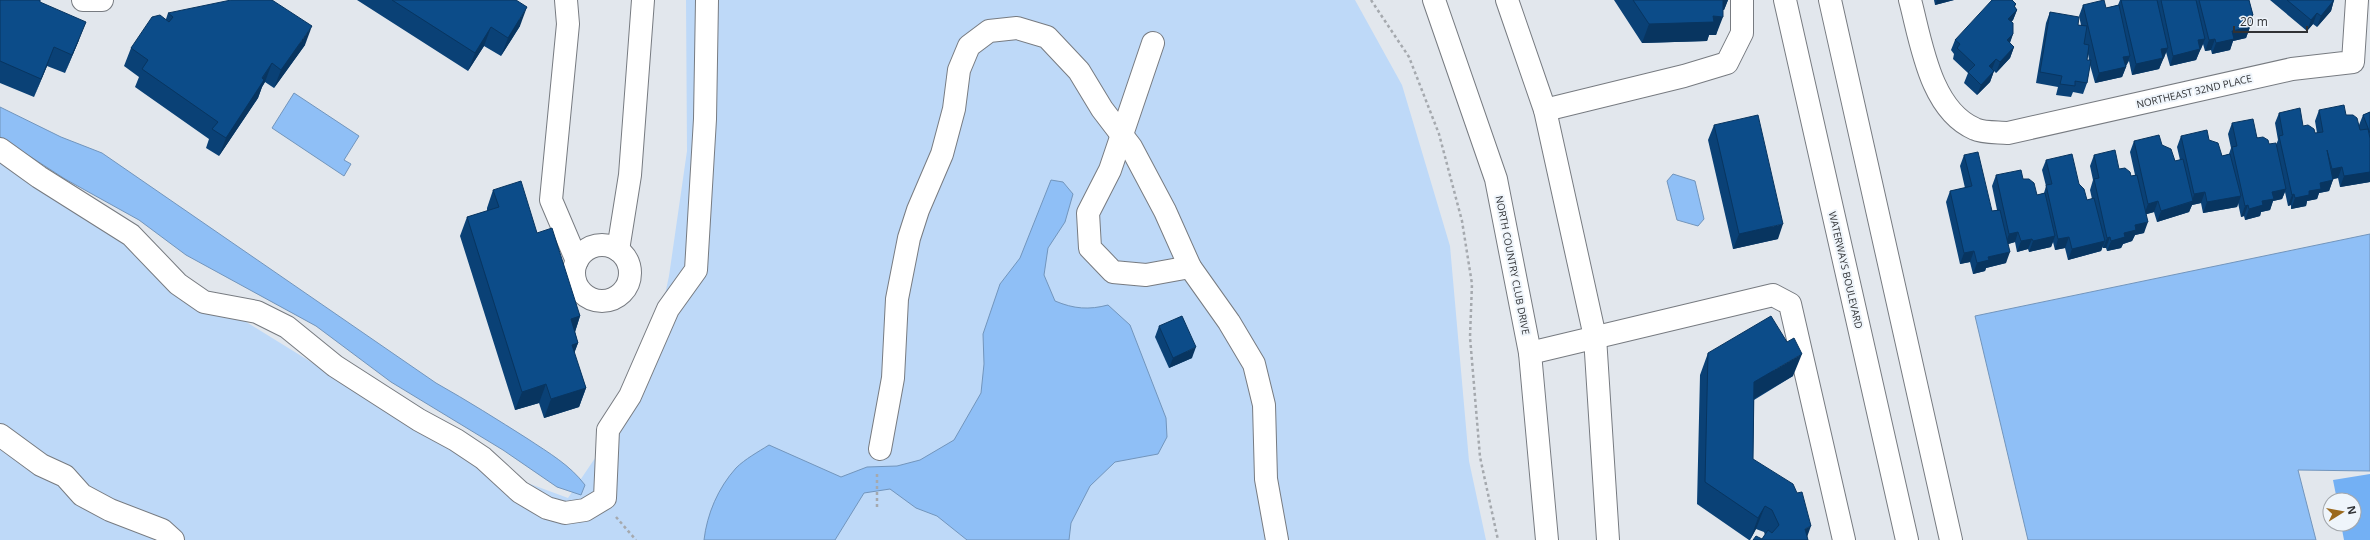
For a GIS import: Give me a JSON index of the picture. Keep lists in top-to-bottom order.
{
  "streets": {
    "street": ["NORTHEAST 32ND PLACE", "NORTH COUNTRY CLUB DRIVE", "WATERWAYS BOULEVARD"]
  },
  "scale_bar": "20 m",
  "north": "right"
}
